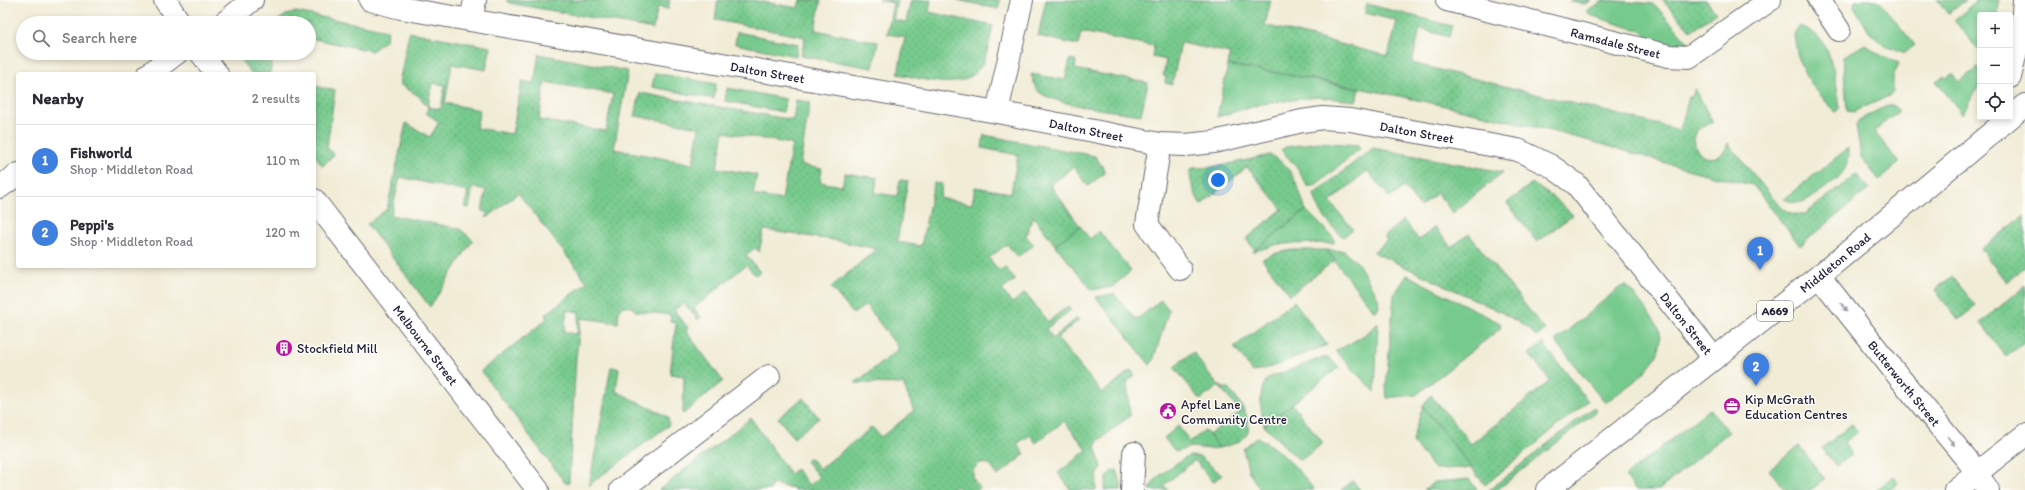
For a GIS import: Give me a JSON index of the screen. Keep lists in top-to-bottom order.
{
  "streets": {
    "street": [
      "Ramsdale Street",
      "Dalton Street",
      "Middleton Road",
      "A669",
      "Melbourne Street",
      "Butterworth Street"
    ]
  },
  "crossings": [
    ["Dalton Street", "Middleton Road"],
    ["Middleton Road", "Butterworth Street"]
  ],
  "one_way": ["Butterworth Street"],
  "places": {
    "building": ["Stockfield Mill"],
    "office": ["Kip McGrath Education Centres"],
    "public building": ["Apfel Lane Community Centre"]
  },
  "page": {
    "map_buttons": ["+", "−"],
    "search": "Search here",
    "heading": ["Nearby", "2 results"],
    "list": [
      {
        "mark": "1",
        "name": "Fishworld",
        "note": "Shop · Middleton Road",
        "value": "110 m"
      },
      {
        "mark": "2",
        "name": "Peppi's",
        "note": "Shop · Middleton Road",
        "value": "120 m"
      }
    ],
    "pins": ["1", "2"]
  }
}
